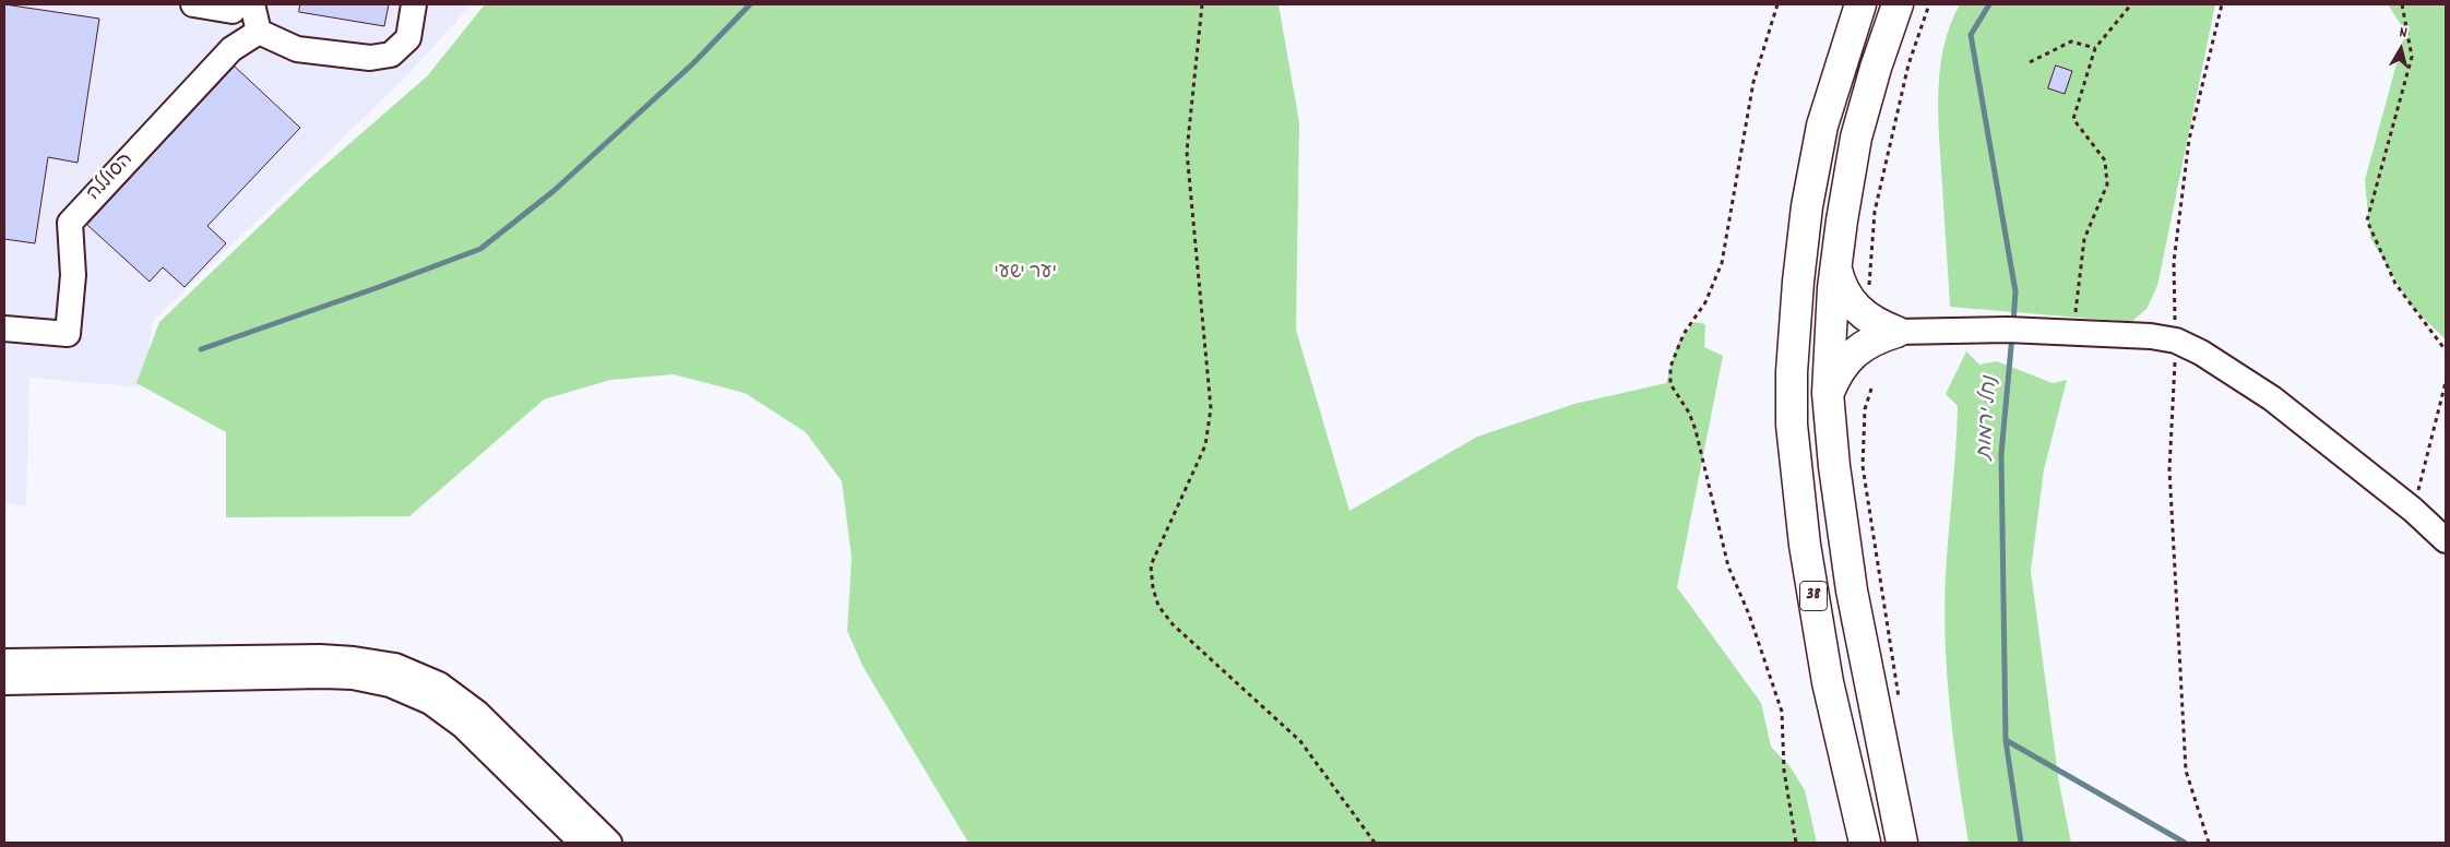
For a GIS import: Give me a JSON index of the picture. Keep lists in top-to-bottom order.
{
  "streets": {
    "highway": ["38"],
    "street": ["הסוללה"]
  },
  "water": ["נחל ירמות"],
  "parks": ["יער ישעי"],
  "north": "top"
}
